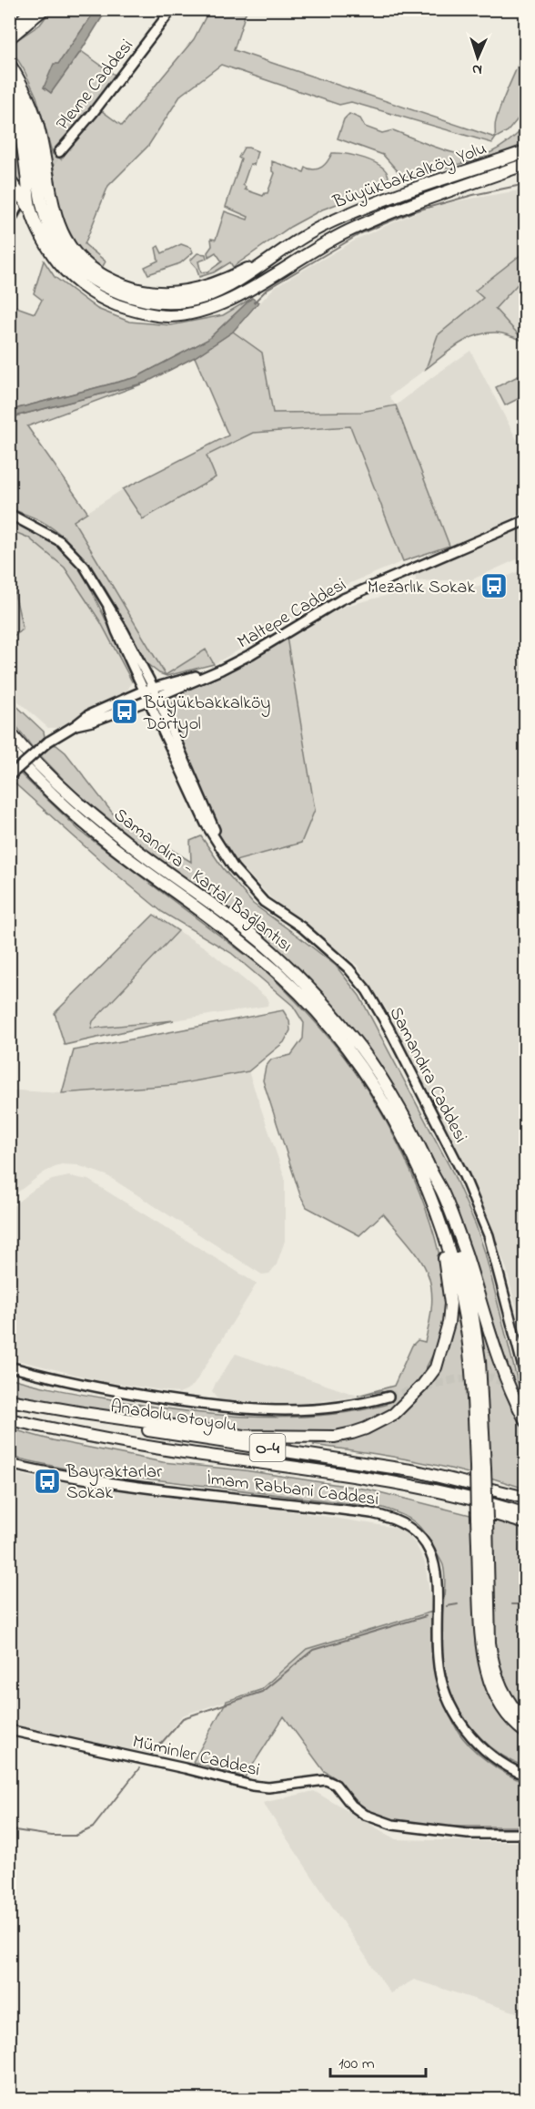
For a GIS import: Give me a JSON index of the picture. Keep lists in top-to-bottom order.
{
  "streets": {
    "highway": [
      "Büyükbakkalköy Yolu",
      "Samandıra - Kartal Bağlantısı",
      "Anadolu Otoyolu",
      "O-4"
    ],
    "main road": [
      "Plevne Caddesi",
      "Maltepe Caddesi",
      "Samandıra Caddesi",
      "İmam Rabbani Caddesi",
      "Müminler Caddesi"
    ]
  },
  "crossings": [
    ["Maltepe Caddesi", "Samandıra Caddesi"]
  ],
  "places": {
    "bus stop": ["Mezarlık Sokak", "Büyükbakkalköy Dörtyol", "Bayraktarlar Sokak"]
  },
  "scale_bar": "100 m",
  "north": "bottom"
}
